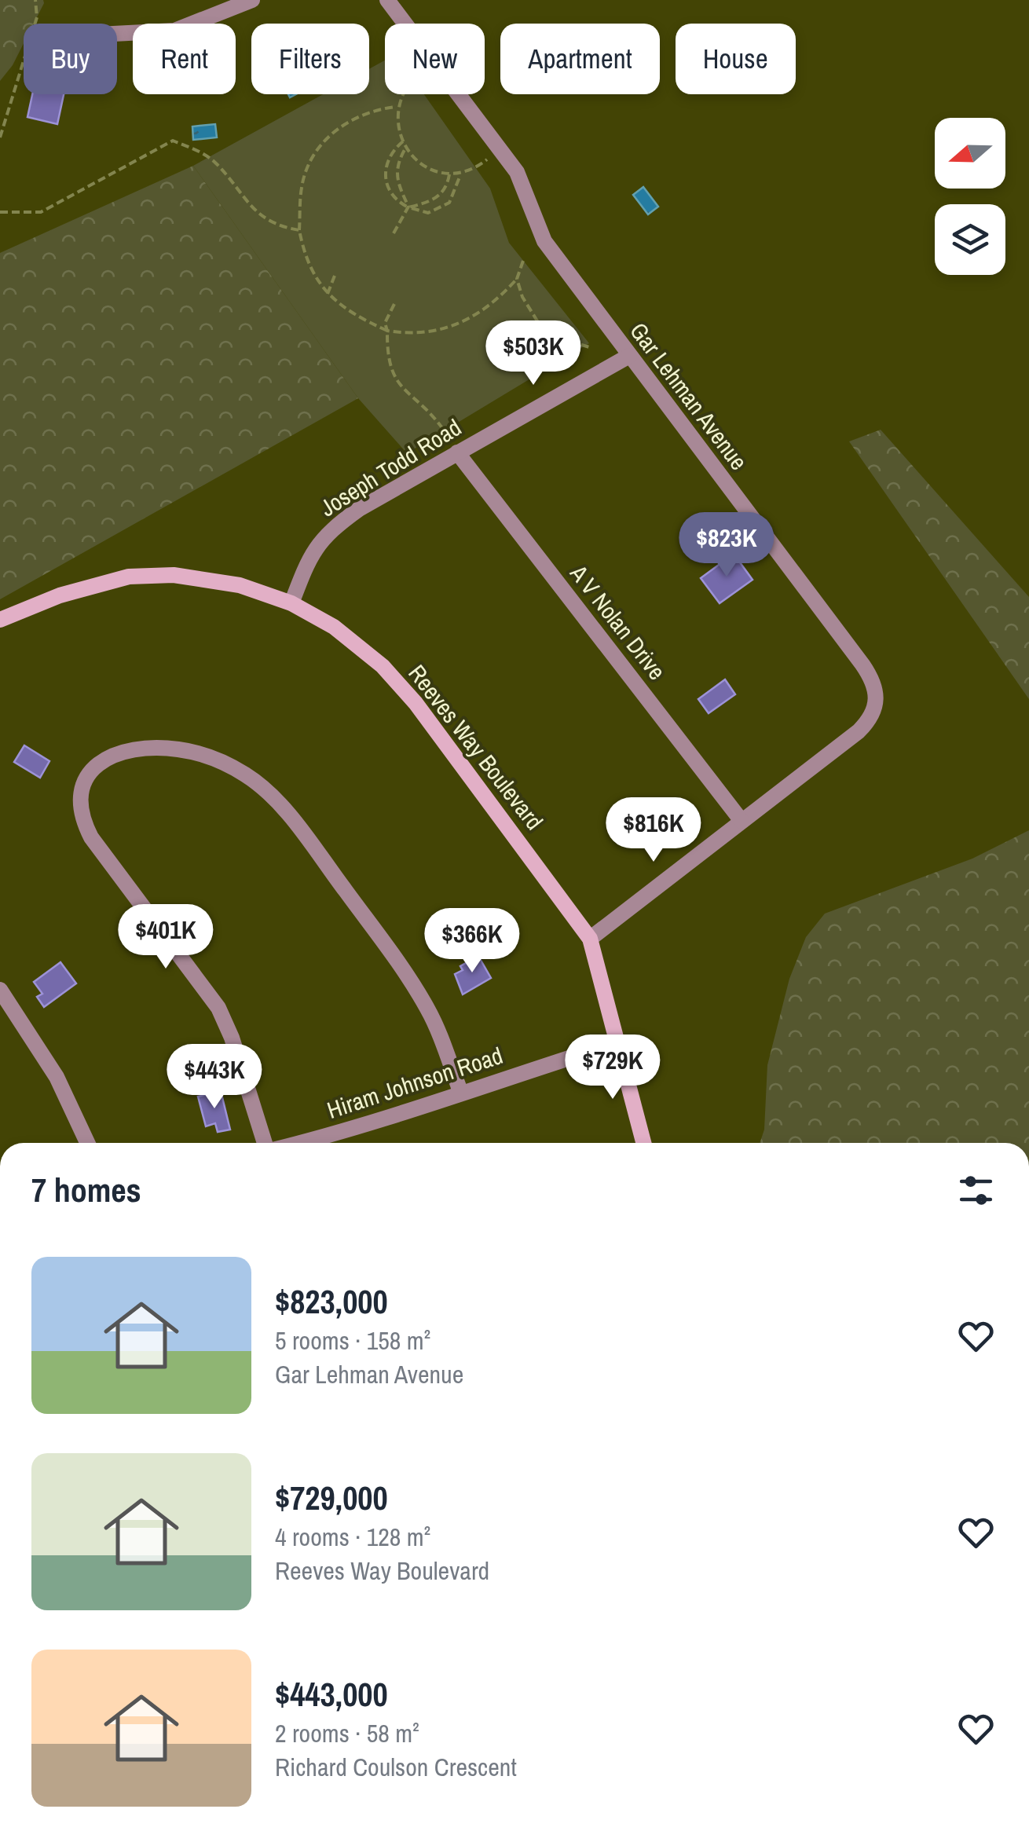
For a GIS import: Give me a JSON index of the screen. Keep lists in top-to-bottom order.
{
  "streets": {
    "street": [
      "Gar Lehman Avenue",
      "Joseph Todd Road",
      "A V Nolan Drive",
      "Reeves Way Boulevard",
      "Hiram Johnson Road"
    ]
  },
  "crossings": [
    ["Gar Lehman Avenue", "Joseph Todd Road"],
    ["Gar Lehman Avenue", "A V Nolan Drive"],
    ["Gar Lehman Avenue", "Reeves Way Boulevard"],
    ["Joseph Todd Road", "A V Nolan Drive"],
    ["Joseph Todd Road", "Reeves Way Boulevard"],
    ["Reeves Way Boulevard", "Hiram Johnson Road"]
  ],
  "north": "left",
  "page": {
    "chip": [
      "Buy",
      "Rent",
      "Filters",
      "New",
      "Apartment",
      "House"
    ],
    "price": [
      "$503K",
      "$823K",
      "$816K",
      "$401K",
      "$366K",
      "$729K",
      "$443K"
    ],
    "heading": "7 homes",
    "list": [
      {
        "name": "$823,000",
        "note": "5 rooms · 158 m² · Gar Lehman Avenue"
      },
      {
        "name": "$729,000",
        "note": "4 rooms · 128 m² · Reeves Way Boulevard"
      },
      {
        "name": "$443,000",
        "note": "2 rooms · 58 m² · Richard Coulson Crescent"
      }
    ]
  }
}
